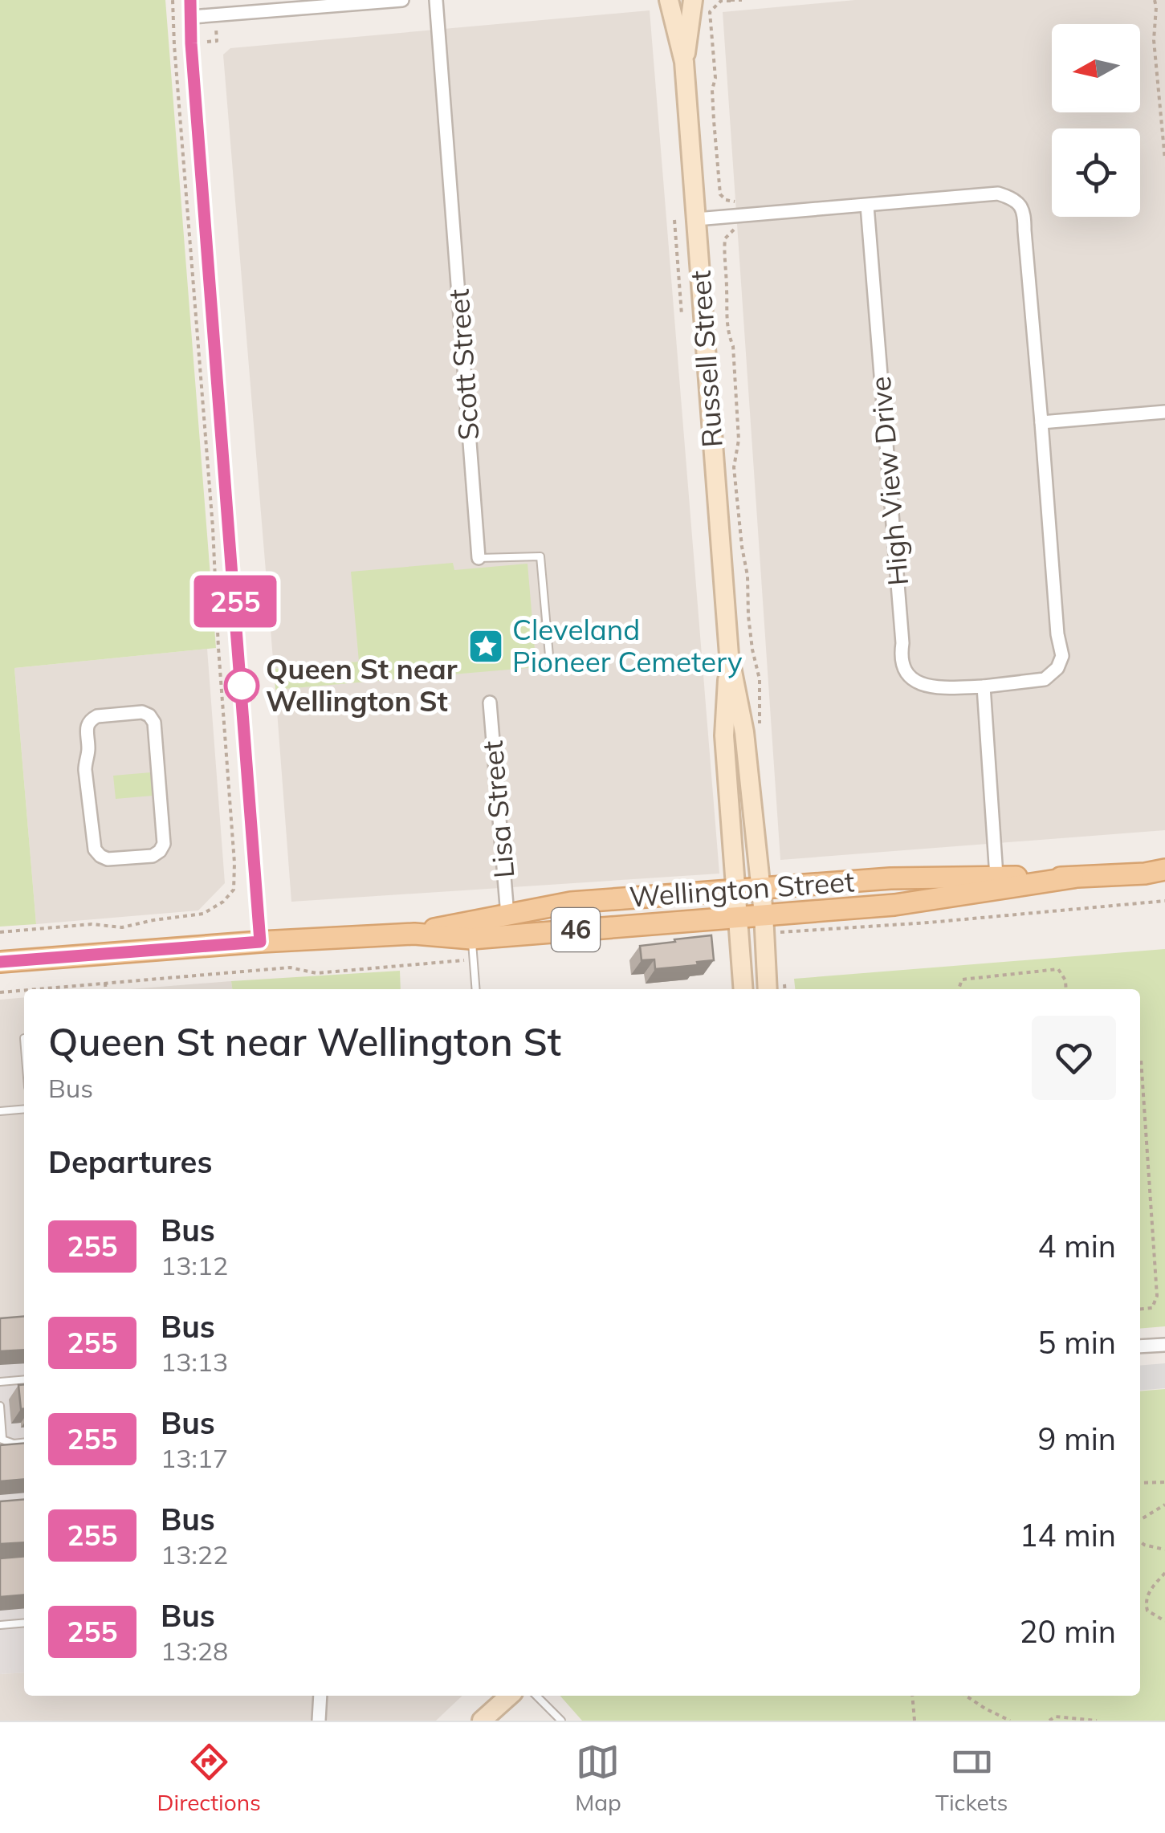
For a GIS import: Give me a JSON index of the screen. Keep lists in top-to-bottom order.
{
  "streets": {
    "main road": ["Russell Street", "Wellington Street", "46"],
    "street": ["Scott Street", "High View Drive", "Lisa Street"]
  },
  "crossings": [
    ["Russell Street", "High View Drive"],
    ["Russell Street", "Wellington Street"],
    ["Lisa Street", "Wellington Street"]
  ],
  "places": {
    "place": ["Cleveland Pioneer Cemetery"],
    "other": ["Queen St near Wellington St"]
  },
  "lines": ["bus line 255"],
  "north": "left",
  "page": {
    "on_map": "255",
    "heading": [
      ["Queen St near Wellington St", "Bus"],
      "Departures"
    ],
    "list": [
      {
        "mark": "255",
        "name": "Bus",
        "note": "13:12",
        "value": "4 min"
      },
      {
        "mark": "255",
        "name": "Bus",
        "note": "13:13",
        "value": "5 min"
      },
      {
        "mark": "255",
        "name": "Bus",
        "note": "13:17",
        "value": "9 min"
      },
      {
        "mark": "255",
        "name": "Bus",
        "note": "13:22",
        "value": "14 min"
      },
      {
        "mark": "255",
        "name": "Bus",
        "note": "13:28",
        "value": "20 min"
      }
    ],
    "tabs": ["Directions", "Map", "Tickets"]
  }
}
